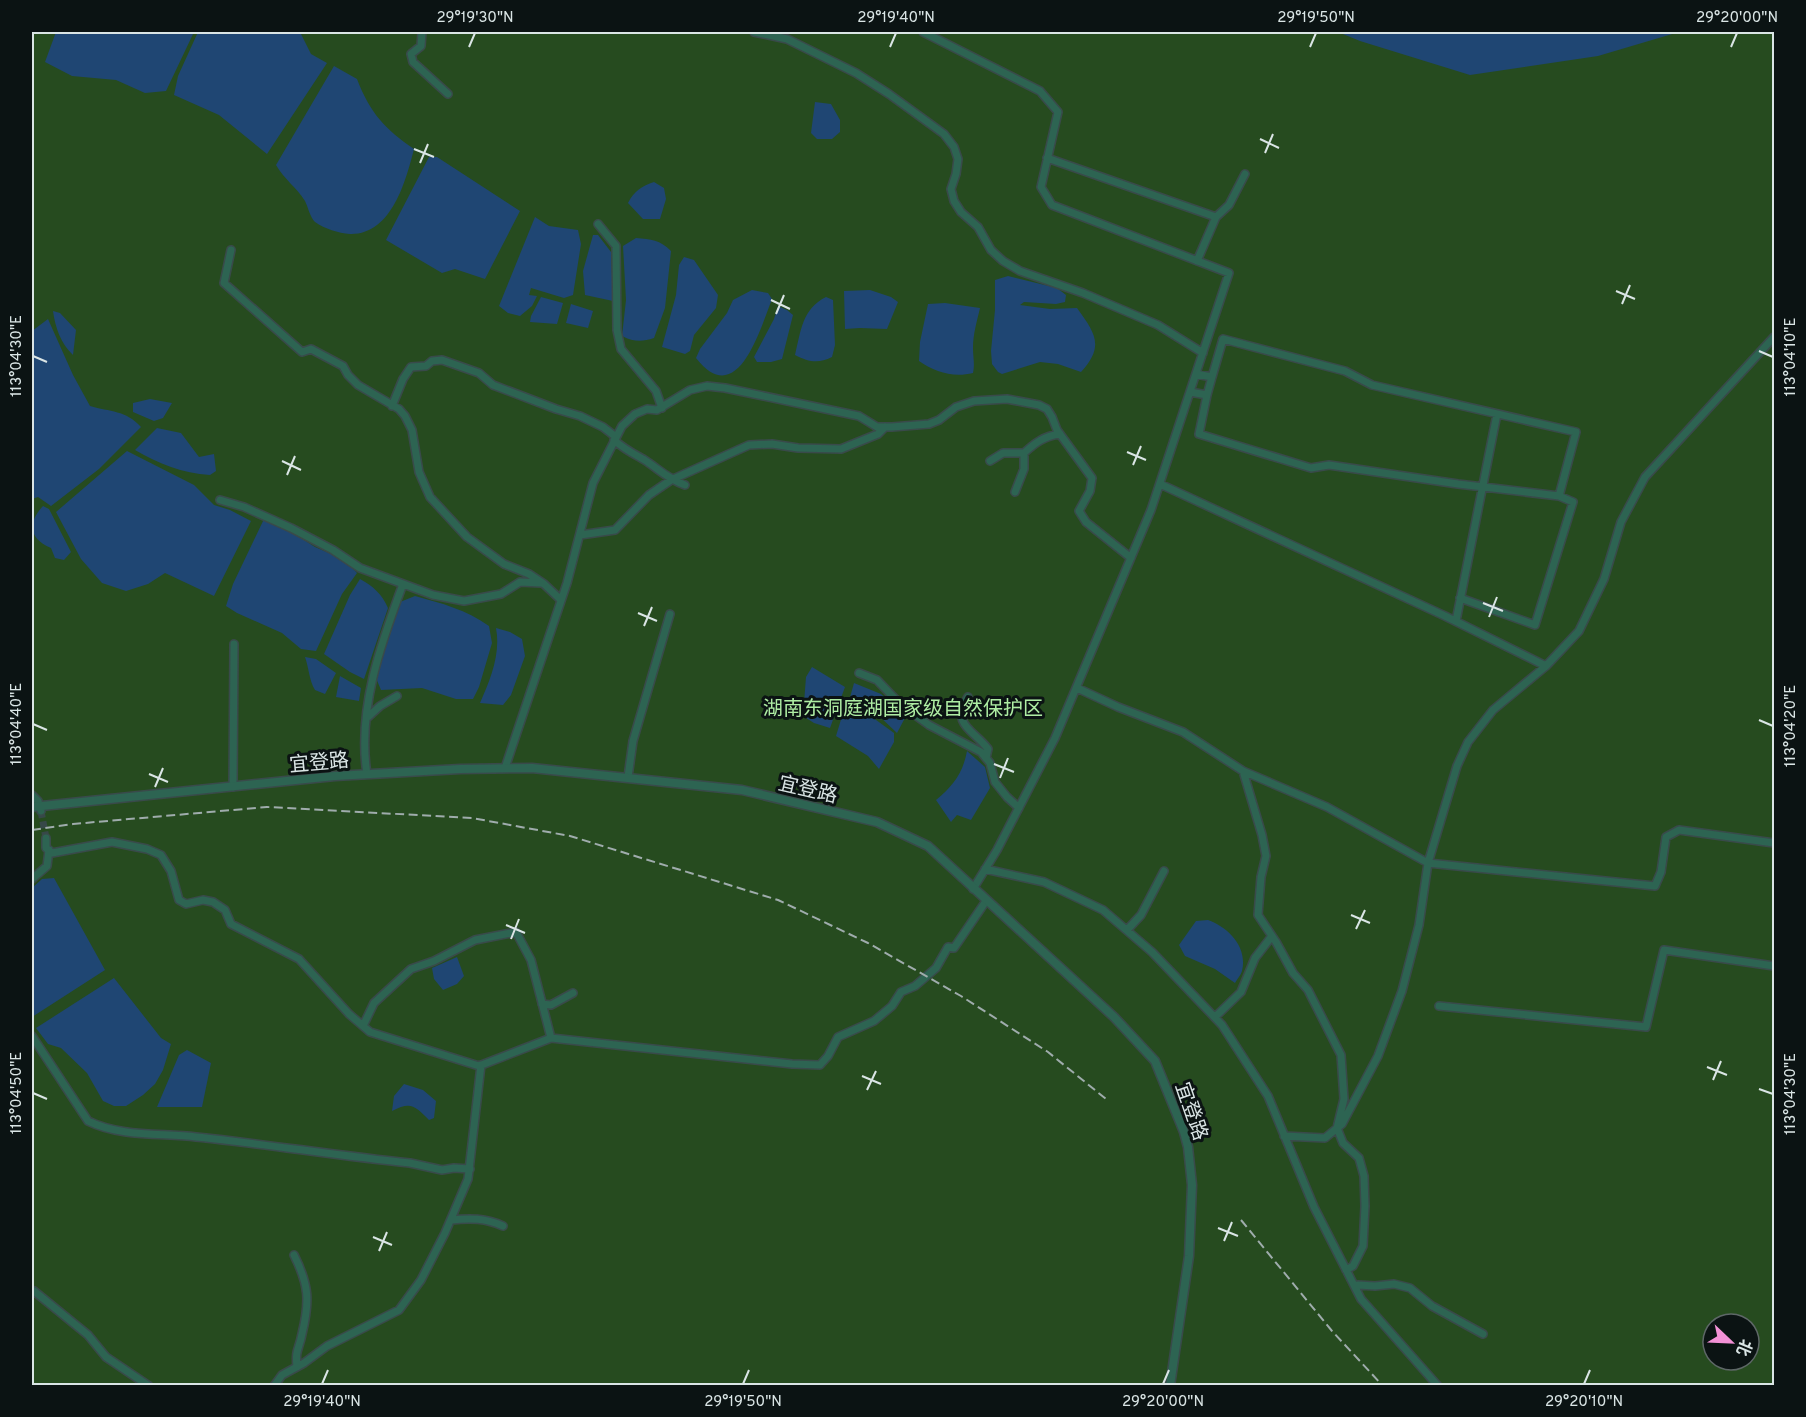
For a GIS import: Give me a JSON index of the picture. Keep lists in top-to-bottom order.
{
  "streets": {
    "street": ["宜登路"]
  },
  "parks": ["湖南东洞庭湖国家级自然保护区"],
  "north": "bottom right",
  "coordinates": [
    "29°19'30\"N",
    "29°19'40\"N",
    "29°19'50\"N",
    "29°20'00\"N",
    "113°04'30\"E",
    "113°04'10\"E",
    "113°04'40\"E",
    "113°04'20\"E",
    "113°04'50\"E",
    "29°20'10\"N"
  ]
}
